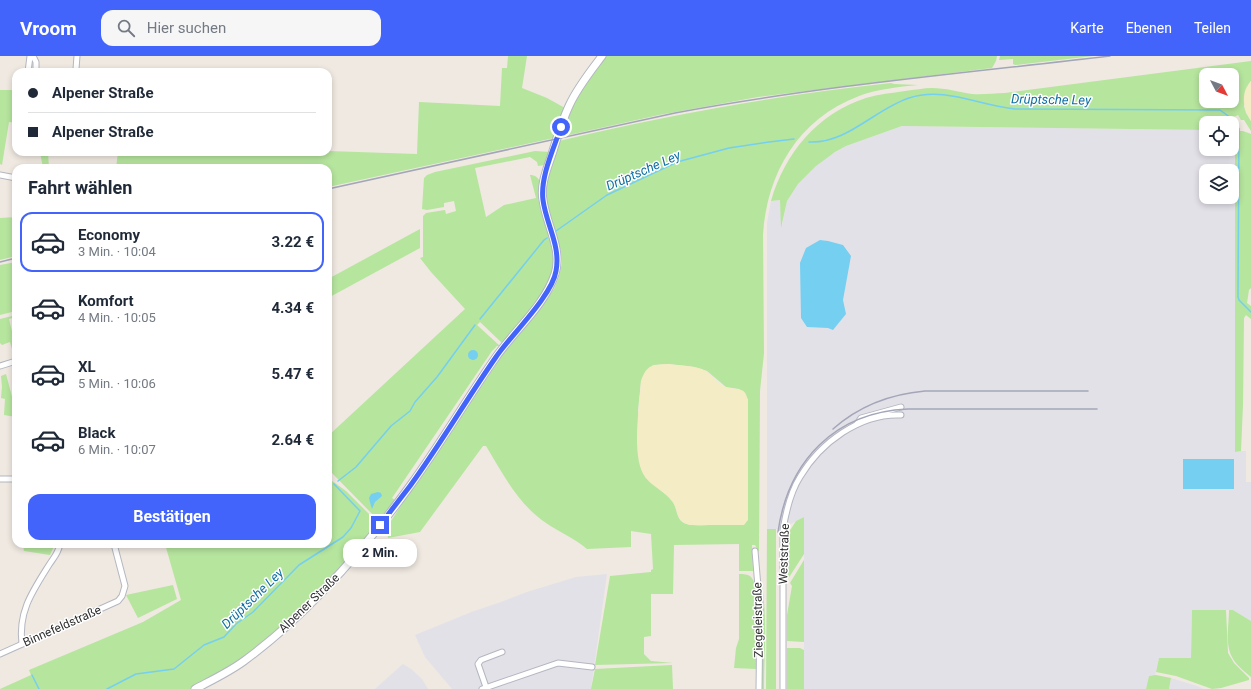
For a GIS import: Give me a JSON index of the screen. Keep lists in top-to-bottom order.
{
  "streets": {
    "street": [
      "Weststraße",
      "Alpener Straße",
      "Ziegeleistraße",
      "Binnefeldstraße"
    ]
  },
  "water": ["Drüptsche Ley"],
  "north": "bottom right",
  "page": {
    "header": "Vroom",
    "search": "Hier suchen",
    "nav": ["Karte", "Ebenen", "Teilen"],
    "banner": ["Alpener Straße", "Alpener Straße"],
    "heading": "Fahrt wählen",
    "list": [
      {
        "name": "Economy",
        "note": "3 Min. · 10:04",
        "value": "3.22 €"
      },
      {
        "name": "Komfort",
        "note": "4 Min. · 10:05",
        "value": "4.34 €"
      },
      {
        "name": "XL",
        "note": "5 Min. · 10:06",
        "value": "5.47 €"
      },
      {
        "name": "Black",
        "note": "6 Min. · 10:07",
        "value": "2.64 €"
      }
    ],
    "buttons": "Bestätigen",
    "bubble": "2 Min."
  }
}
